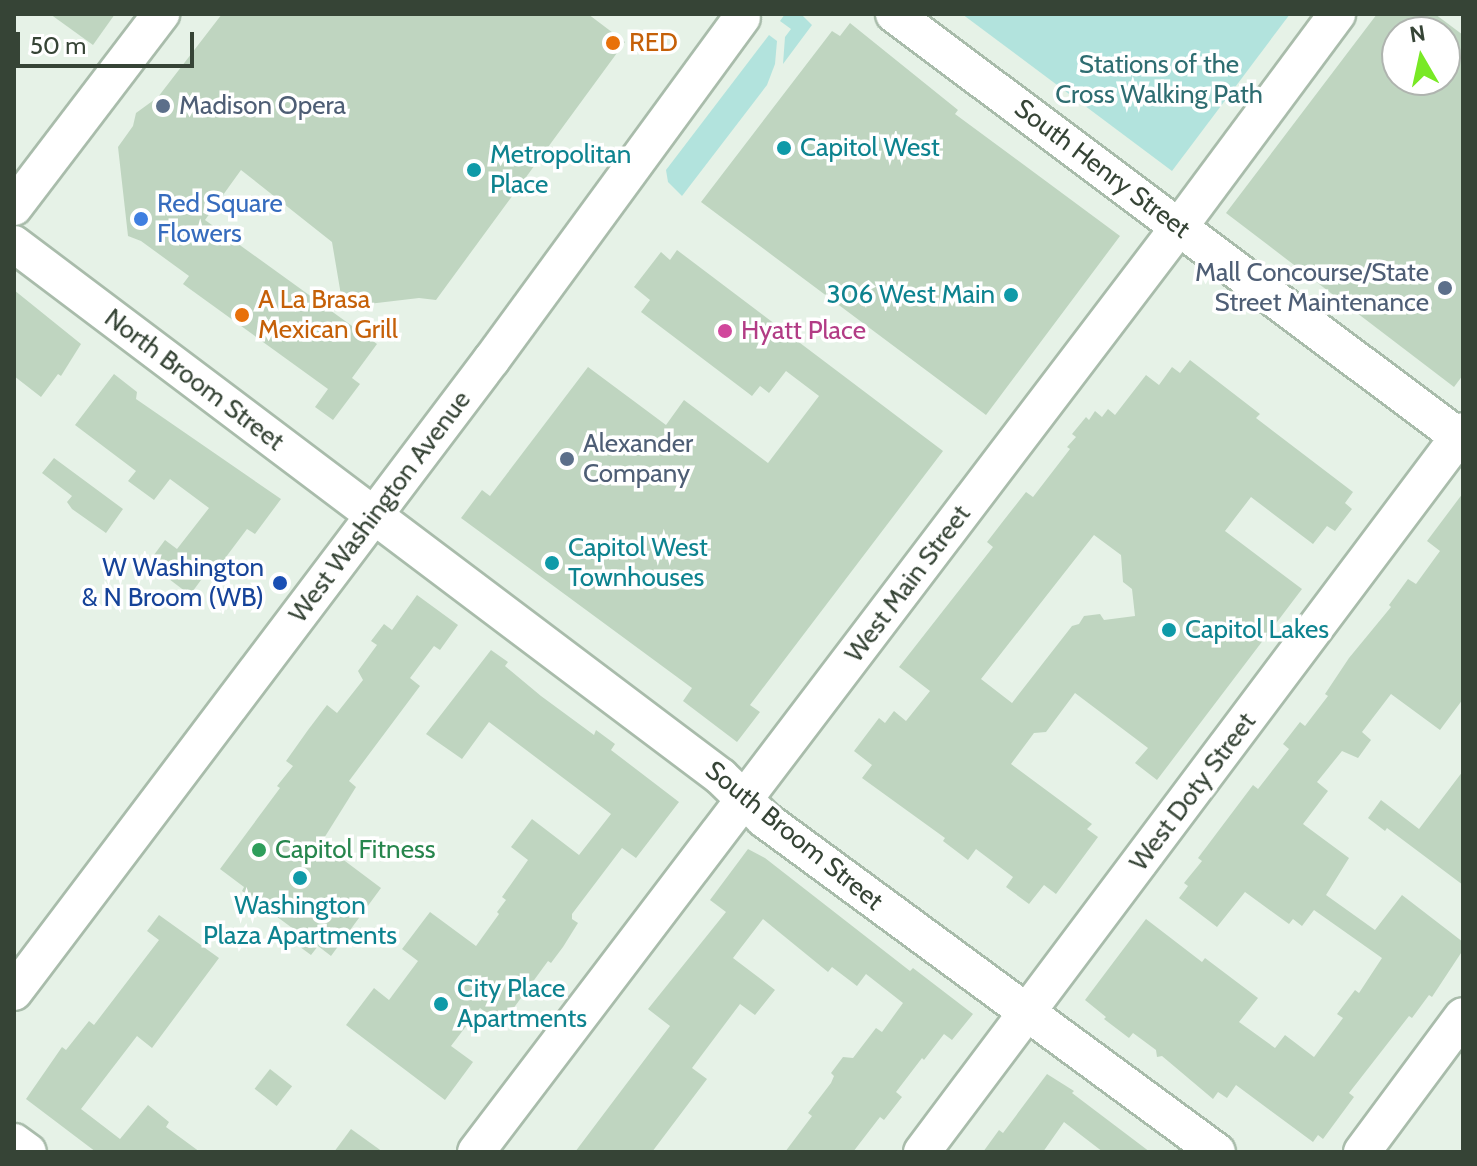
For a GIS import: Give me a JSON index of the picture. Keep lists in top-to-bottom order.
{
  "streets": {
    "street": [
      "South Henry Street",
      "North Broom Street",
      "West Washington Avenue",
      "West Main Street",
      "West Doty Street",
      "South Broom Street"
    ]
  },
  "crossings": [
    ["South Henry Street", "West Main Street"],
    ["South Henry Street", "West Doty Street"],
    ["North Broom Street", "West Washington Avenue"],
    ["North Broom Street", "South Broom Street"],
    ["West Washington Avenue", "South Broom Street"],
    ["West Main Street", "South Broom Street"],
    ["West Doty Street", "South Broom Street"]
  ],
  "parks": ["Stations of the Cross Walking Path"],
  "places": [
    "RED",
    "Madison Opera",
    "Capitol West",
    "Metropolitan Place",
    "Red Square Flowers",
    "Mall Concourse/State Street Maintenance",
    "306 West Main",
    "A La Brasa Mexican Grill",
    "Hyatt Place",
    "Alexander Company",
    "Capitol West Townhouses",
    "W Washington & N Broom (WB)",
    "Capitol Lakes",
    "Capitol Fitness",
    "Washington Plaza Apartments",
    "City Place Apartments"
  ],
  "scale_bar": "50 m",
  "north": "top"
}
